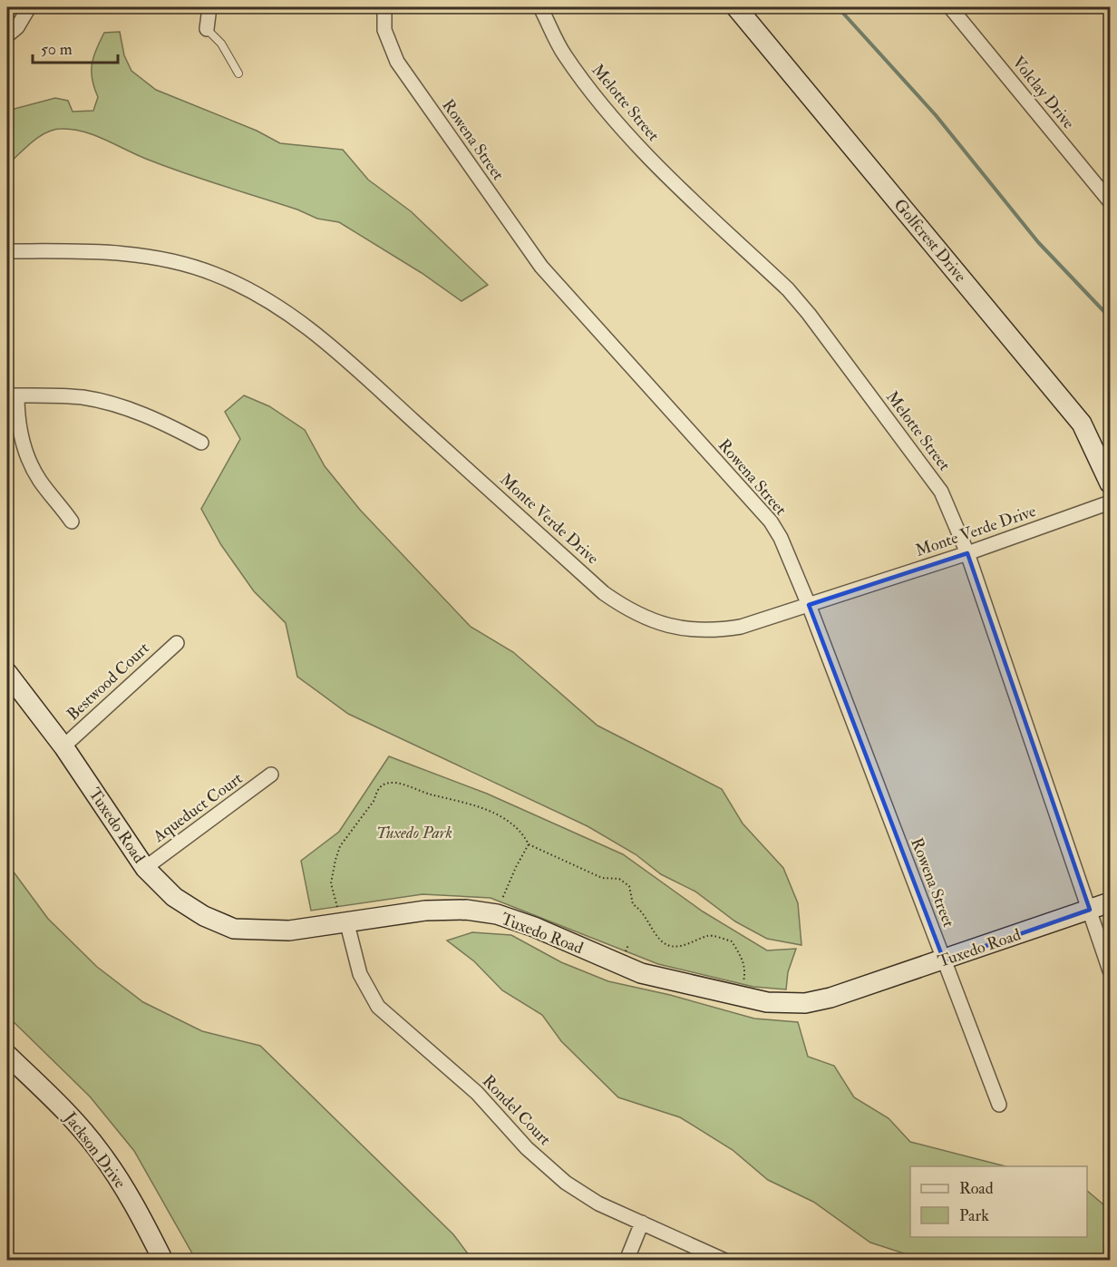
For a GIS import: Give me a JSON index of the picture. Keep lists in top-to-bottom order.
{
  "streets": {
    "street": [
      "Volclay Drive",
      "Melotte Street",
      "Rowena Street",
      "Golfcrest Drive",
      "Monte Verde Drive",
      "Bestwood Court",
      "Aqueduct Court",
      "Tuxedo Road",
      "Rondel Court",
      "Jackson Drive"
    ]
  },
  "crossings": [
    ["Melotte Street", "Monte Verde Drive"],
    ["Melotte Street", "Tuxedo Road"],
    ["Rowena Street", "Monte Verde Drive"],
    ["Rowena Street", "Tuxedo Road"],
    ["Bestwood Court", "Tuxedo Road"],
    ["Aqueduct Court", "Tuxedo Road"],
    ["Tuxedo Road", "Rondel Court"]
  ],
  "parks": ["Tuxedo Park"],
  "legend": ["Road", "Park"],
  "scale_bar": "50 m"
}
